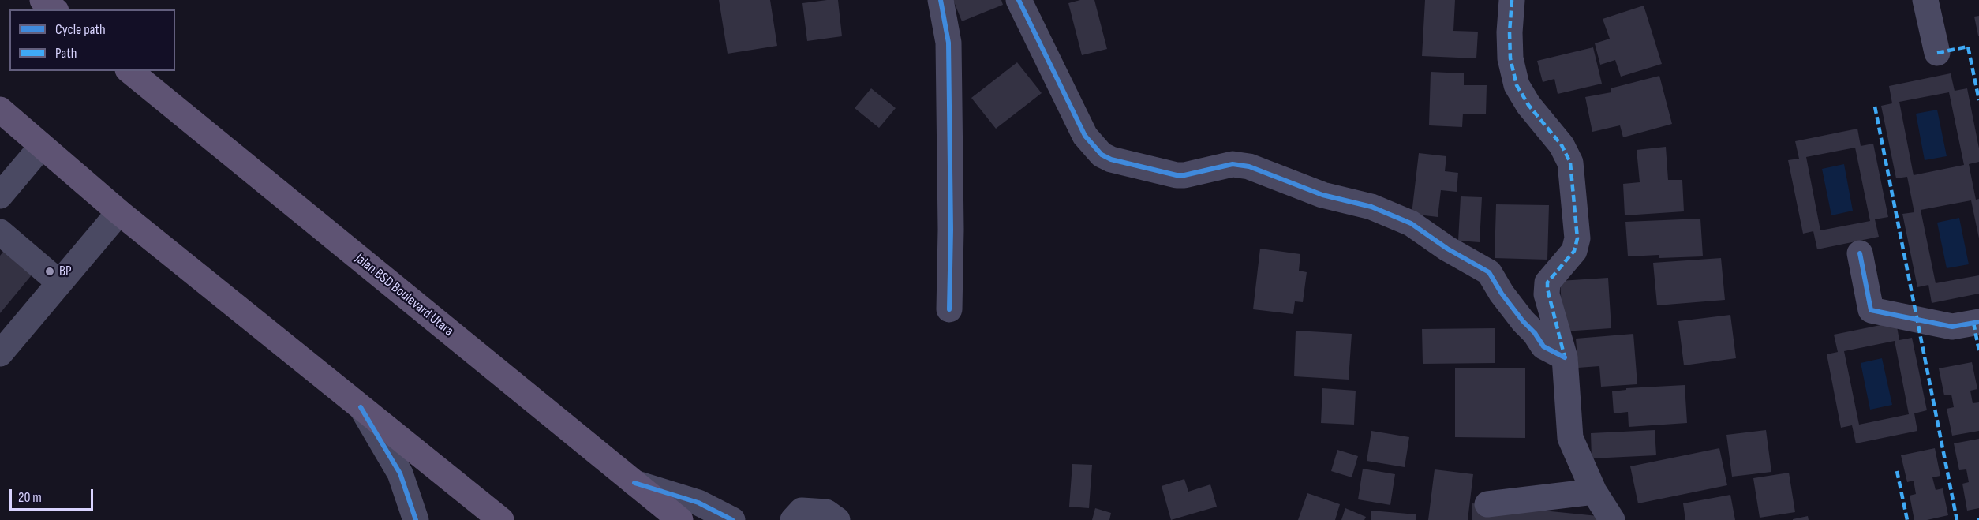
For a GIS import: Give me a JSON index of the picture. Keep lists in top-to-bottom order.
{
  "streets": {
    "main road": ["Jalan BSD Boulevard Utara"]
  },
  "places": ["BP"],
  "legend": ["Cycle path", "Path"],
  "scale_bar": "20 m"
}
